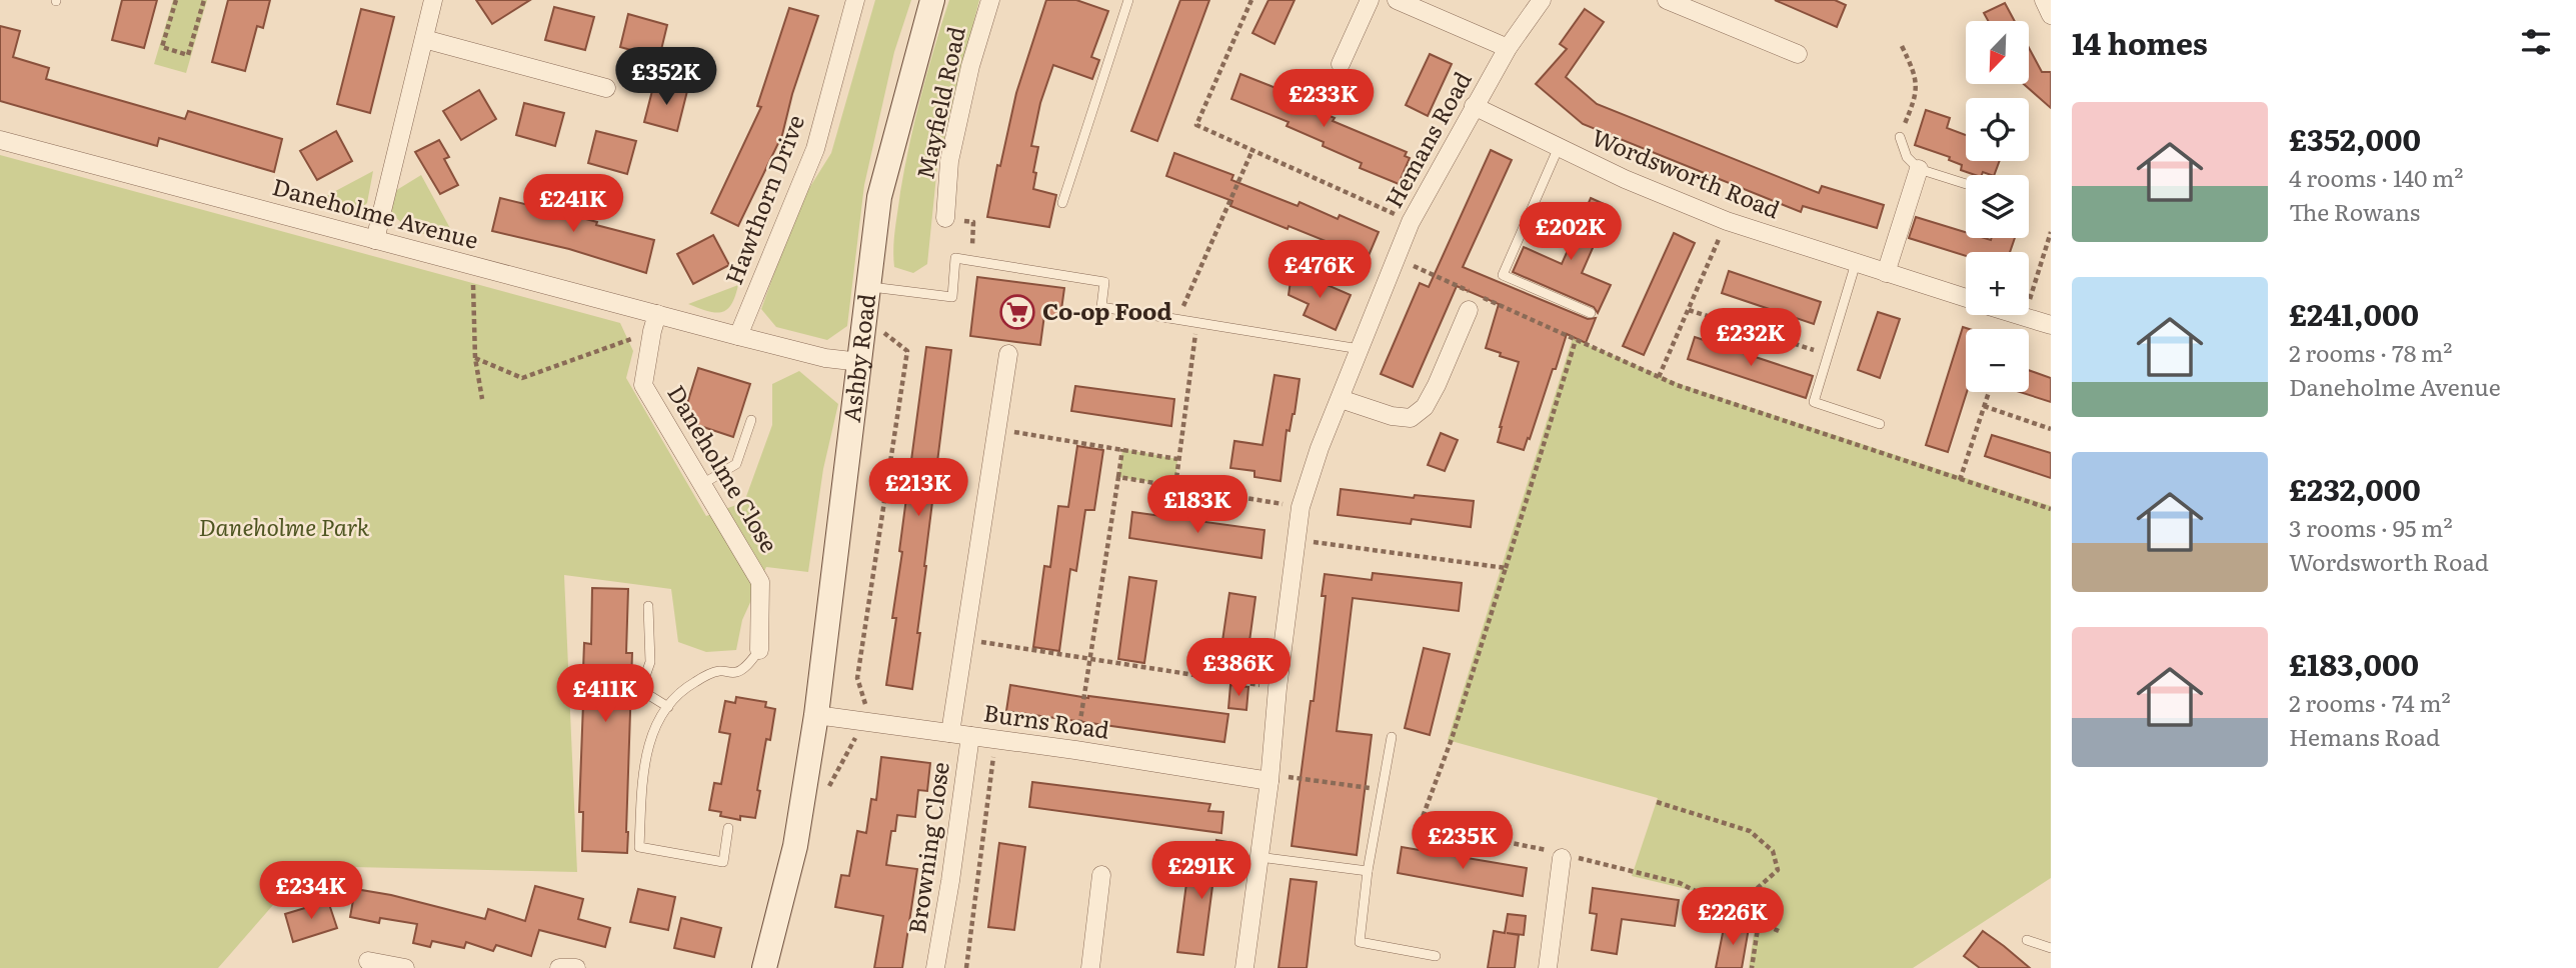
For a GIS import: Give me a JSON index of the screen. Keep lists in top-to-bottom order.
{
  "streets": {
    "street": [
      "Mayfield Road",
      "Hemans Road",
      "Wordsworth Road",
      "Hawthorn Drive",
      "Daneholme Avenue",
      "Ashby Road",
      "Daneholme Close",
      "Burns Road",
      "Browning Close"
    ]
  },
  "crossings": [
    ["Hemans Road", "Wordsworth Road"],
    ["Hemans Road", "Burns Road"],
    ["Hawthorn Drive", "Daneholme Avenue"],
    ["Daneholme Avenue", "Ashby Road"],
    ["Daneholme Avenue", "Daneholme Close"],
    ["Ashby Road", "Burns Road"],
    ["Burns Road", "Browning Close"]
  ],
  "parks": ["Daneholme Park"],
  "places": {
    "supermarket": ["Co-op Food"]
  },
  "north": "bottom left",
  "page": {
    "heading": "14 homes",
    "map_buttons": ["+", "−"],
    "price": [
      "£352K",
      "£233K",
      "£241K",
      "£202K",
      "£476K",
      "£232K",
      "£213K",
      "£183K",
      "£386K",
      "£411K",
      "£235K",
      "£291K",
      "£234K",
      "£226K"
    ],
    "list": [
      {
        "name": "£352,000",
        "note": "4 rooms · 140 m² · The Rowans"
      },
      {
        "name": "£241,000",
        "note": "2 rooms · 78 m² · Daneholme Avenue"
      },
      {
        "name": "£232,000",
        "note": "3 rooms · 95 m² · Wordsworth Road"
      },
      {
        "name": "£183,000",
        "note": "2 rooms · 74 m² · Hemans Road"
      }
    ]
  }
}
